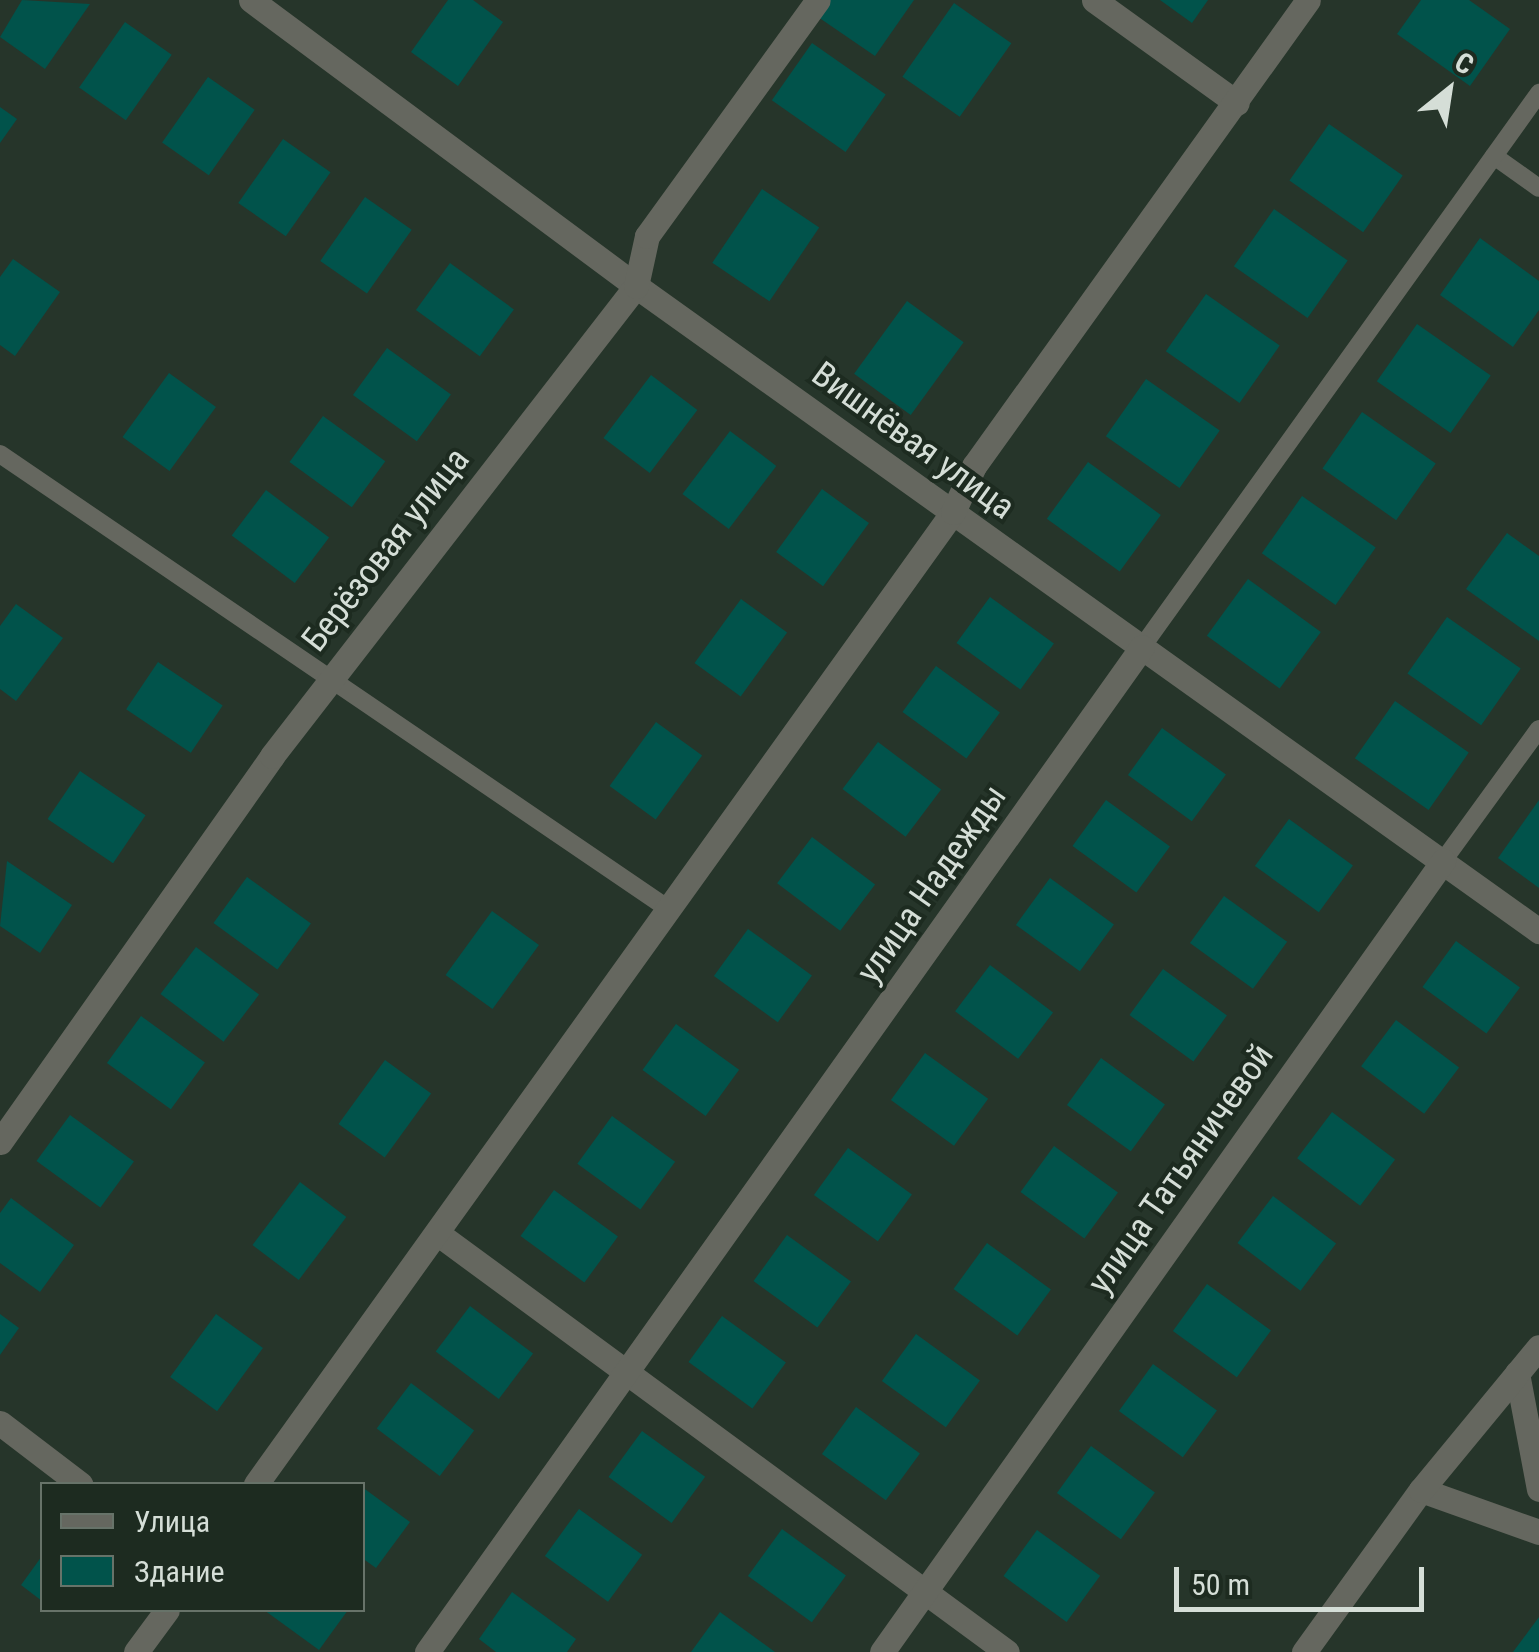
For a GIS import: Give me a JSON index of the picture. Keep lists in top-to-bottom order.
{
  "streets": {
    "street": [
      "Вишнёвая улица",
      "Берёзовая улица",
      "улица Надежды",
      "улица Татьяничевой"
    ]
  },
  "crossings": [
    ["Вишнёвая улица", "Берёзовая улица"],
    ["Вишнёвая улица", "улица Надежды"],
    ["Вишнёвая улица", "улица Татьяничевой"]
  ],
  "legend": ["Улица", "Здание"],
  "scale_bar": "50 m",
  "north": "top right"
}
